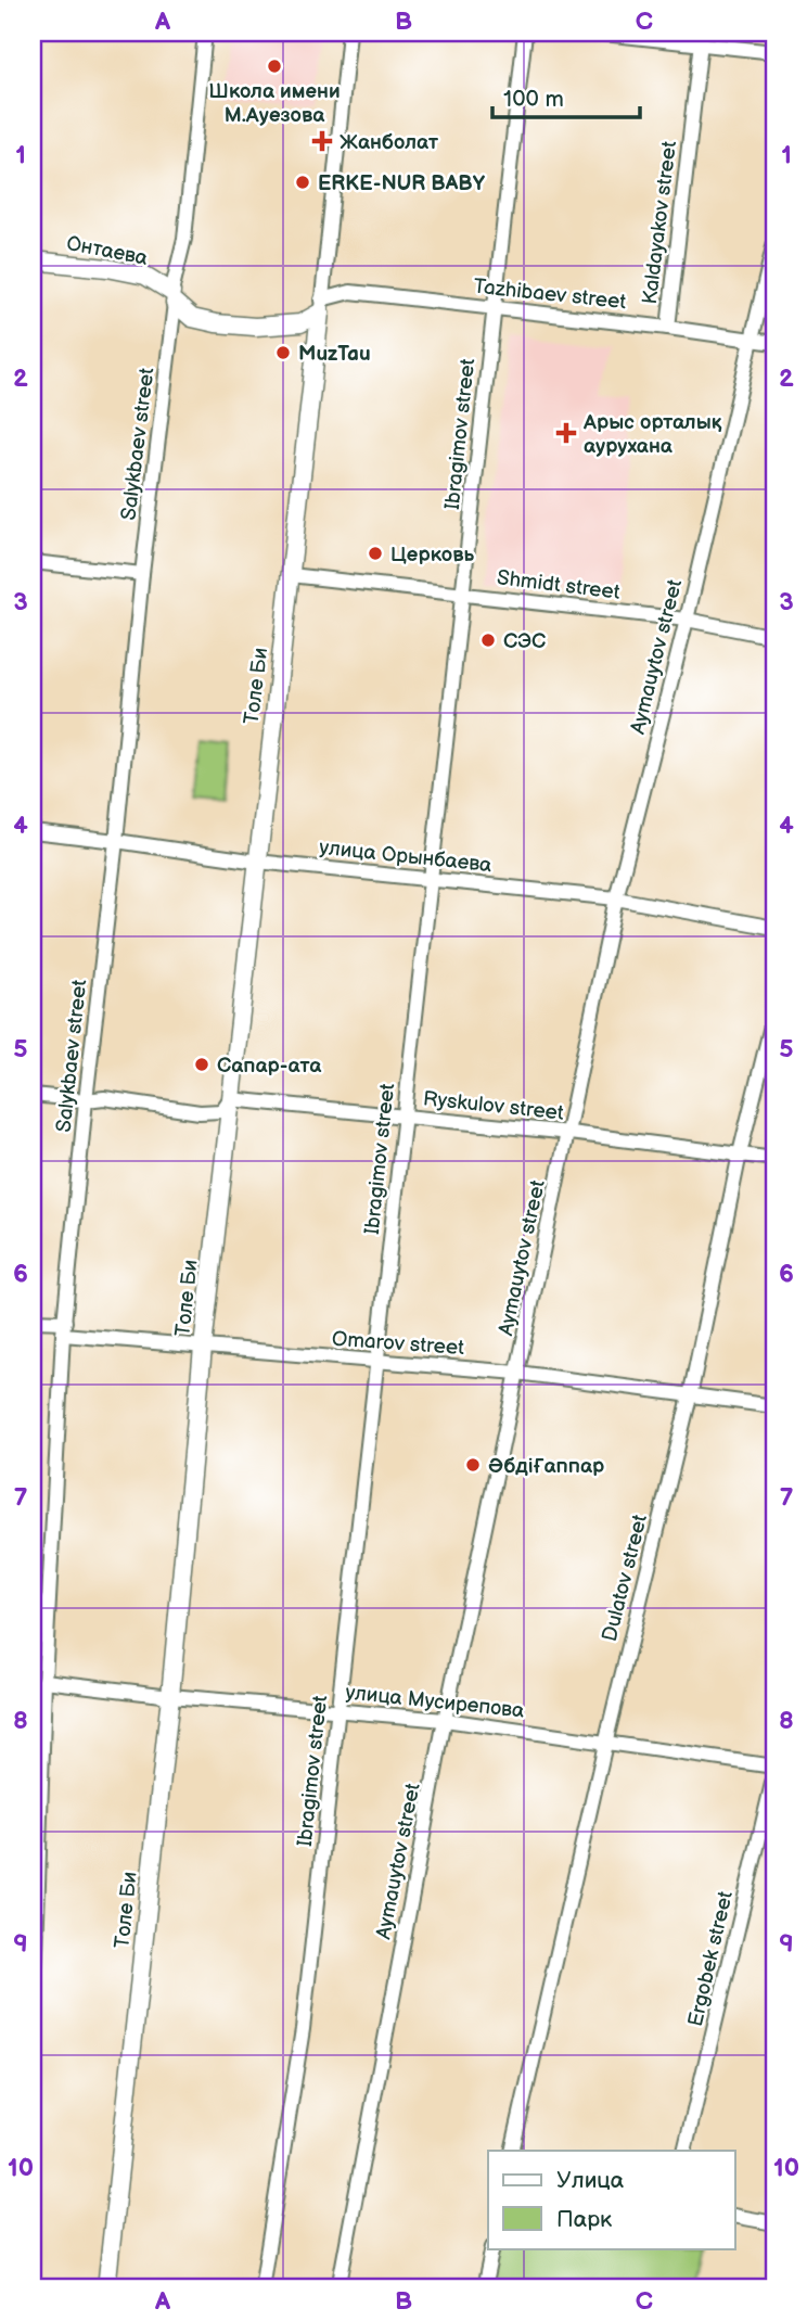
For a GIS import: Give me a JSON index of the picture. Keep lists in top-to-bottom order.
{
  "streets": {
    "main road": ["Онтаева", "Толе Би"],
    "street": [
      "Kaldayakov street",
      "Tazhibaev street",
      "Ibragimov street",
      "Salykbaev street",
      "Shmidt street",
      "Aymauytov street",
      "улица Орынбаева",
      "Ryskulov street",
      "Omarov street",
      "Dulatov street",
      "улица Мусирепова",
      "Ergobek street"
    ]
  },
  "crossings": [
    ["Kaldayakov street", "Tazhibaev street"],
    ["Онтаева", "Tazhibaev street"],
    ["Онтаева", "Salykbaev street"],
    ["Онтаева", "Толе Би"],
    ["Tazhibaev street", "Ibragimov street"],
    ["Tazhibaev street", "Aymauytov street"],
    ["Tazhibaev street", "Толе Би"],
    ["Ibragimov street", "Shmidt street"],
    ["Ibragimov street", "улица Орынбаева"],
    ["Ibragimov street", "Ryskulov street"],
    ["Ibragimov street", "Omarov street"],
    ["Ibragimov street", "улица Мусирепова"],
    ["Salykbaev street", "улица Орынбаева"],
    ["Salykbaev street", "Ryskulov street"],
    ["Salykbaev street", "Omarov street"],
    ["Salykbaev street", "улица Мусирепова"],
    ["Shmidt street", "Aymauytov street"],
    ["Shmidt street", "Толе Би"],
    ["Aymauytov street", "улица Орынбаева"],
    ["Aymauytov street", "Ryskulov street"],
    ["Aymauytov street", "Omarov street"],
    ["Aymauytov street", "улица Мусирепова"],
    ["Толе Би", "улица Орынбаева"],
    ["Толе Би", "Ryskulov street"],
    ["Толе Би", "Omarov street"],
    ["Толе Би", "улица Мусирепова"],
    ["Ryskulov street", "Dulatov street"],
    ["Omarov street", "Dulatov street"],
    ["Dulatov street", "улица Мусирепова"]
  ],
  "places": {
    "other": [
      "Школа имени М.Ауезова",
      "ERKE-NUR BABY",
      "MuzTau",
      "Церковь",
      "СЭС",
      "Сапар-ата",
      "ӘбдіҒаппар"
    ],
    "health": ["Жанболат", "Арыс орталық аурухана"]
  },
  "legend": ["Улица", "Парк"],
  "scale_bar": "100 m",
  "grid": {
    "columns": ["A", "B", "C"],
    "rows": [
      "1",
      "2",
      "3",
      "4",
      "5",
      "6",
      "7",
      "8",
      "9",
      "10"
    ]
  }
}
